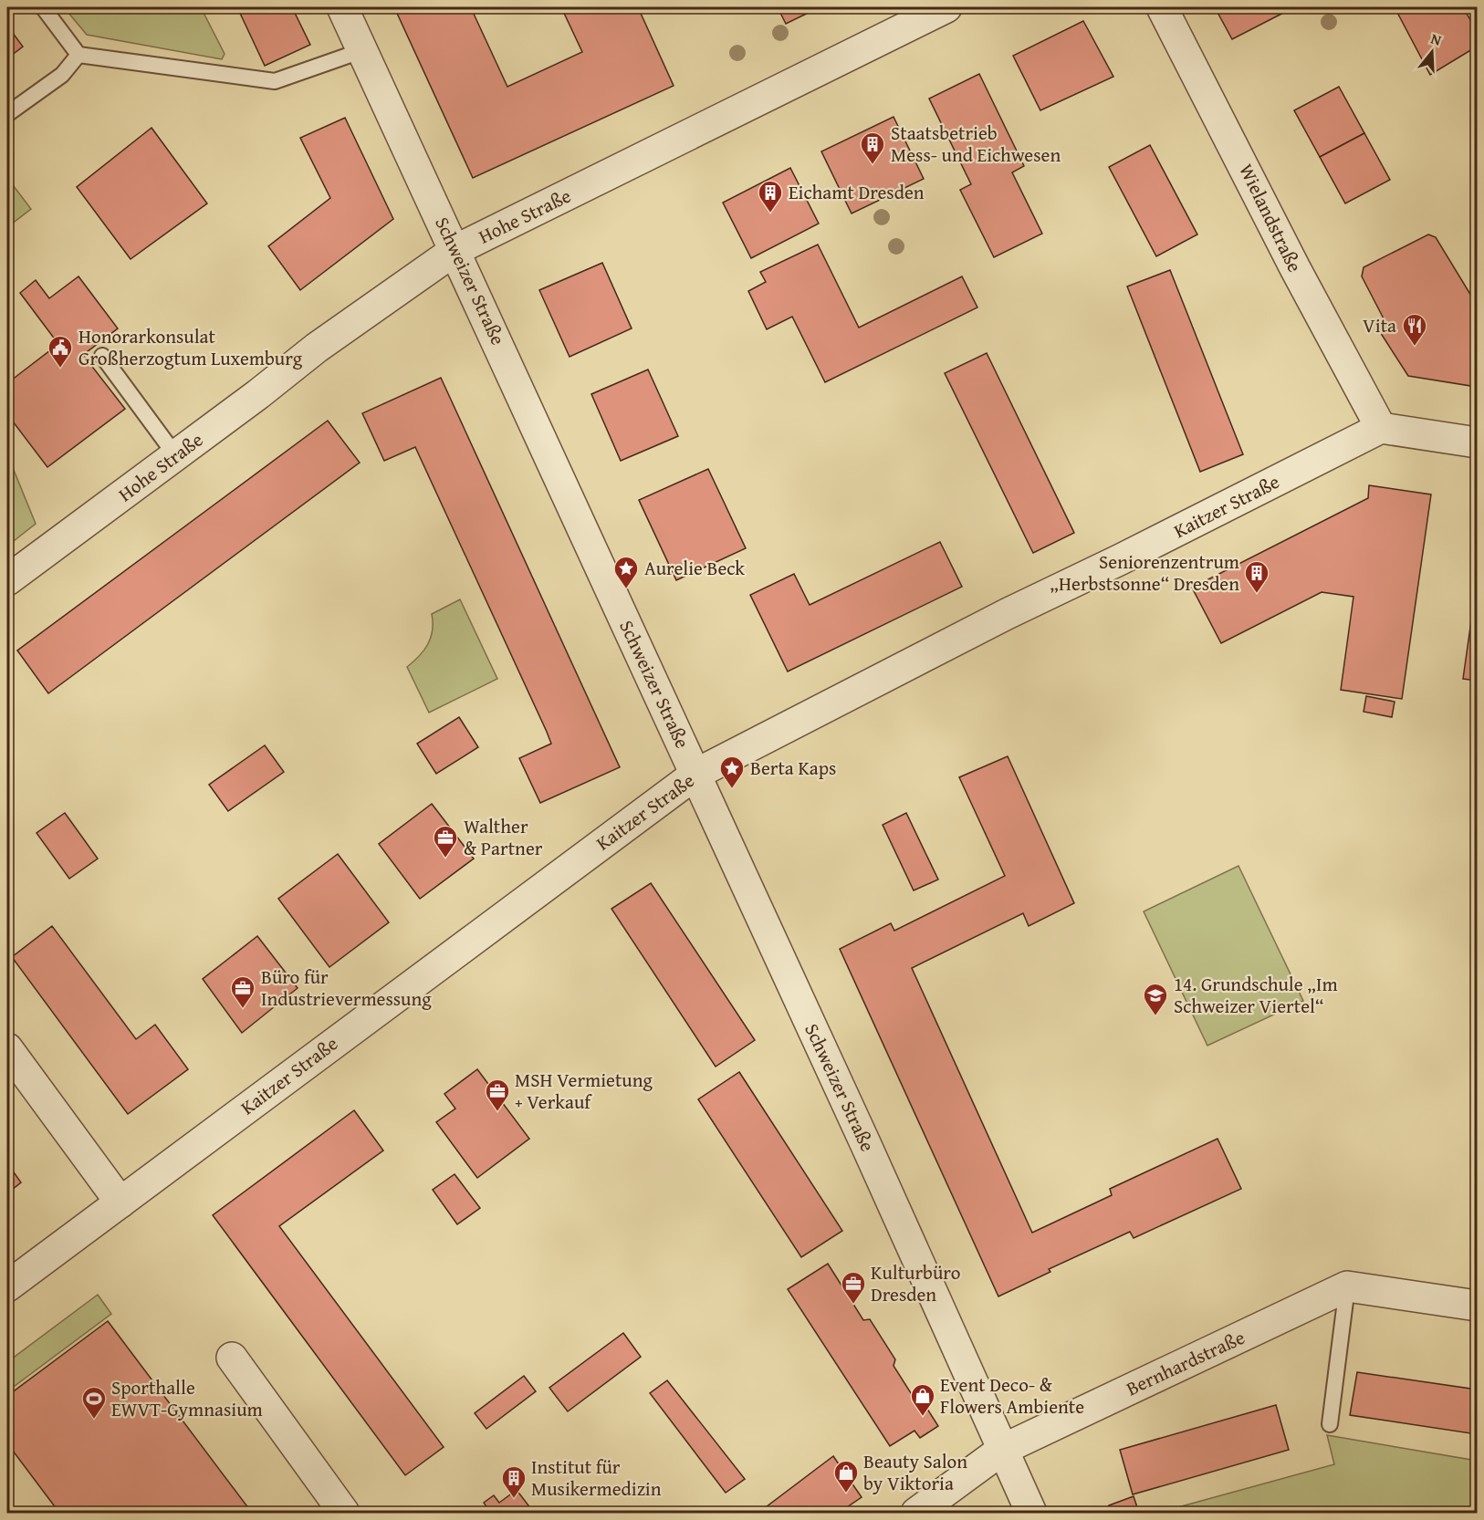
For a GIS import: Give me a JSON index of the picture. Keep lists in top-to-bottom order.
{
  "streets": {
    "street": [
      "Hohe Straße",
      "Wielandstraße",
      "Schweizer Straße",
      "Kaitzer Straße",
      "Bernhardstraße"
    ]
  },
  "crossings": [
    ["Hohe Straße", "Schweizer Straße"],
    ["Wielandstraße", "Kaitzer Straße"],
    ["Schweizer Straße", "Kaitzer Straße"],
    ["Schweizer Straße", "Bernhardstraße"]
  ],
  "places": {
    "building": [
      "Staatsbetrieb Mess- und Eichwesen",
      "Eichamt Dresden",
      "Seniorenzentrum „Herbstsonne“ Dresden",
      "Institut für Musikermedizin"
    ],
    "restaurant": ["Vita"],
    "public building": ["Honorarkonsulat Großherzogtum Luxemburg"],
    "place": ["Aurelie Beck", "Berta Kaps"],
    "office": [
      "Walther & Partner",
      "Büro für Industrievermessung",
      "MSH Vermietung + Verkauf",
      "Kulturbüro Dresden"
    ],
    "school or university": ["14. Grundschule „Im Schweizer Viertel“"],
    "shop": ["Event Deco- & Flowers Ambiente", "Beauty Salon by Viktoria"],
    "sports": ["Sporthalle EWVT-Gymnasium"]
  },
  "north": "top"
}
